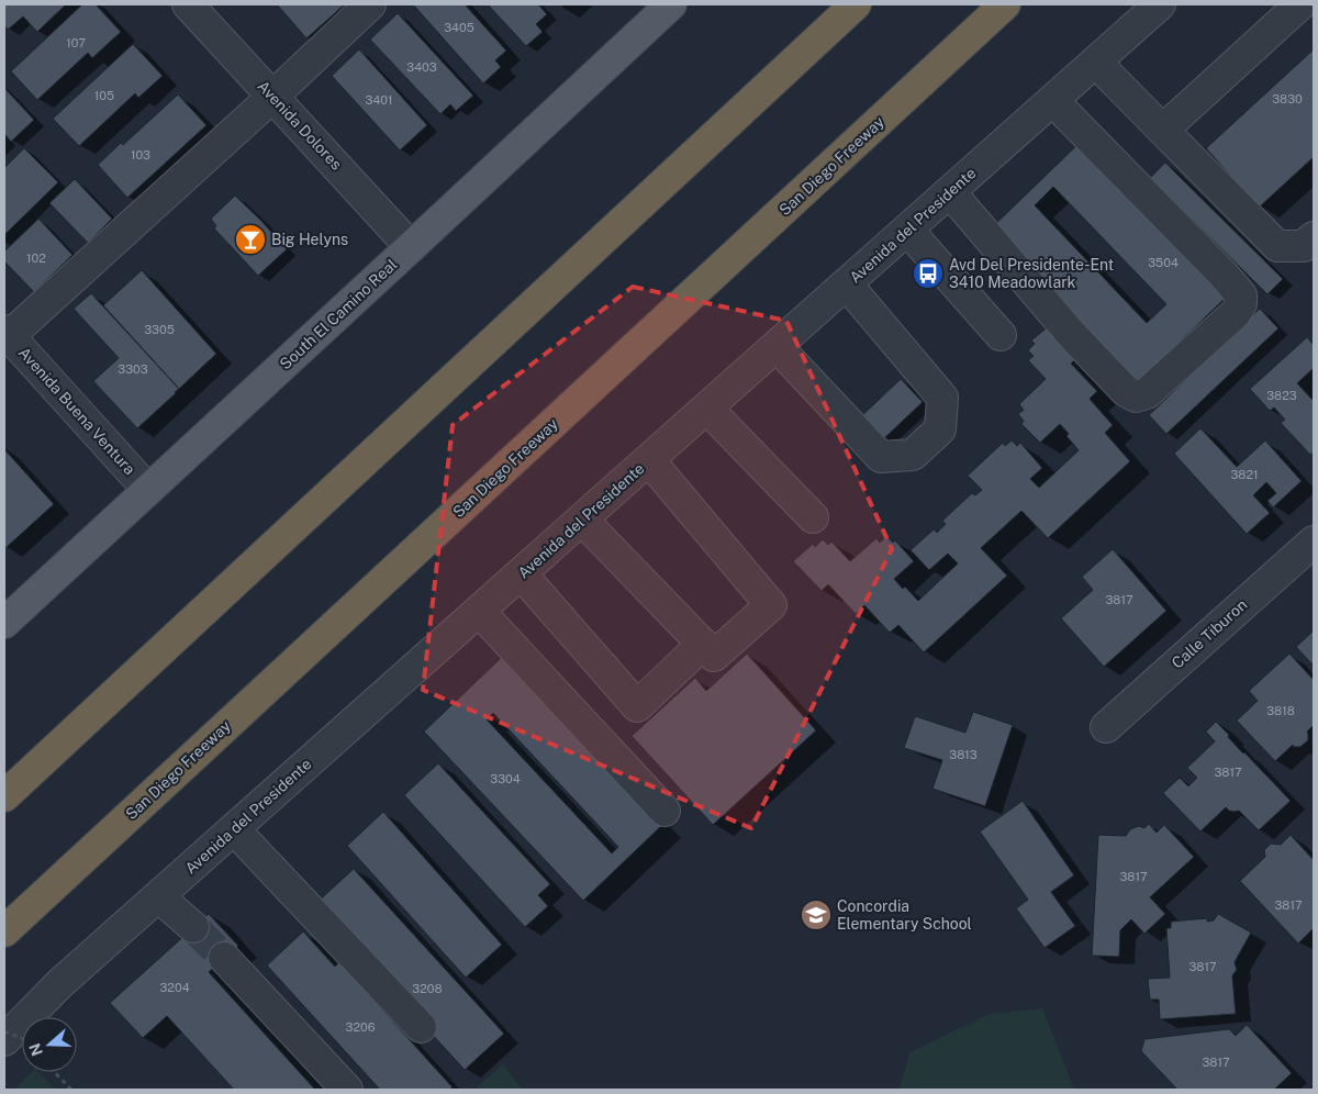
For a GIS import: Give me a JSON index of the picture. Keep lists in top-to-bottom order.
{
  "streets": {
    "highway": ["San Diego Freeway"],
    "main road": ["South El Camino Real"],
    "street": [
      "Avenida Dolores",
      "Avenida del Presidente",
      "Avenida Buena Ventura",
      "Calle Tiburon"
    ]
  },
  "crossings": [
    ["Avenida Dolores", "South El Camino Real"],
    ["South El Camino Real", "Avenida Buena Ventura"]
  ],
  "places": {
    "bar": ["Big Helyns"],
    "bus stop": ["Avd Del Presidente-Ent 3410 Meadowlark"],
    "school or university": ["Concordia Elementary School"]
  },
  "house_numbers": [
    "3405",
    "107",
    "3403",
    "105",
    "3830",
    "3401",
    "103",
    "102",
    "3504",
    "3305",
    "3303",
    "3823",
    "3821",
    "3817",
    "3818",
    "3813",
    "3817",
    "3304",
    "3817",
    "3817",
    "3817",
    "3204",
    "3208",
    "3206",
    "3817"
  ],
  "north": "left"
}
